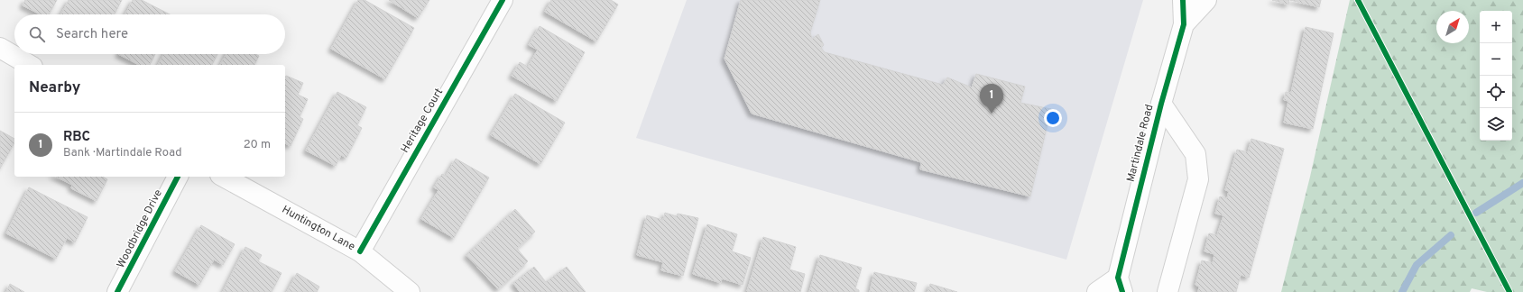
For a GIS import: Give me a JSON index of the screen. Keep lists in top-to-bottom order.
{
  "streets": {
    "street": [
      "Heritage Court",
      "Martindale Road",
      "Woodbridge Drive",
      "Huntington Lane"
    ]
  },
  "crossings": [
    ["Heritage Court", "Huntington Lane"]
  ],
  "north": "top right",
  "page": {
    "map_buttons": ["+", "−"],
    "search": "Search here",
    "heading": "Nearby",
    "pins": "1",
    "list": [
      {
        "mark": "1",
        "name": "RBC",
        "note": "Bank · Martindale Road",
        "value": "20 m"
      }
    ]
  }
}
